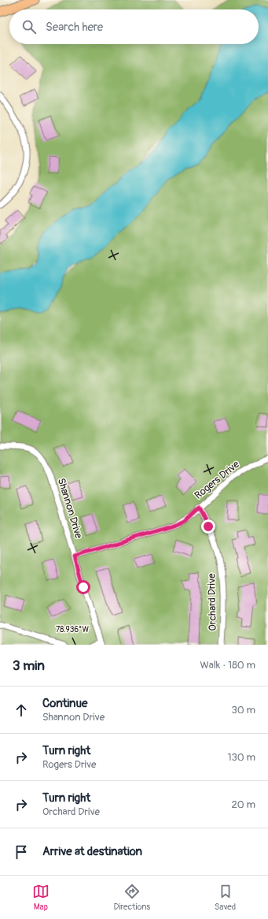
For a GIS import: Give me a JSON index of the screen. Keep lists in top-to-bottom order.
{
  "streets": {
    "street": ["Rogers Drive", "Shannon Drive", "Orchard Drive"]
  },
  "crossings": [
    ["Rogers Drive", "Shannon Drive"],
    ["Rogers Drive", "Orchard Drive"]
  ],
  "page": {
    "search": "Search here",
    "heading": ["3 min", "Walk · 180 m"],
    "list": [
      ["Continue", "Shannon Drive", "30 m"],
      ["Turn right", "Rogers Drive", "130 m"],
      ["Turn right", "Orchard Drive", "20 m"],
      "Arrive at destination"
    ],
    "nav": ["Map", "Directions", "Saved"]
  },
  "coordinates": ["78.936°W"]
}
